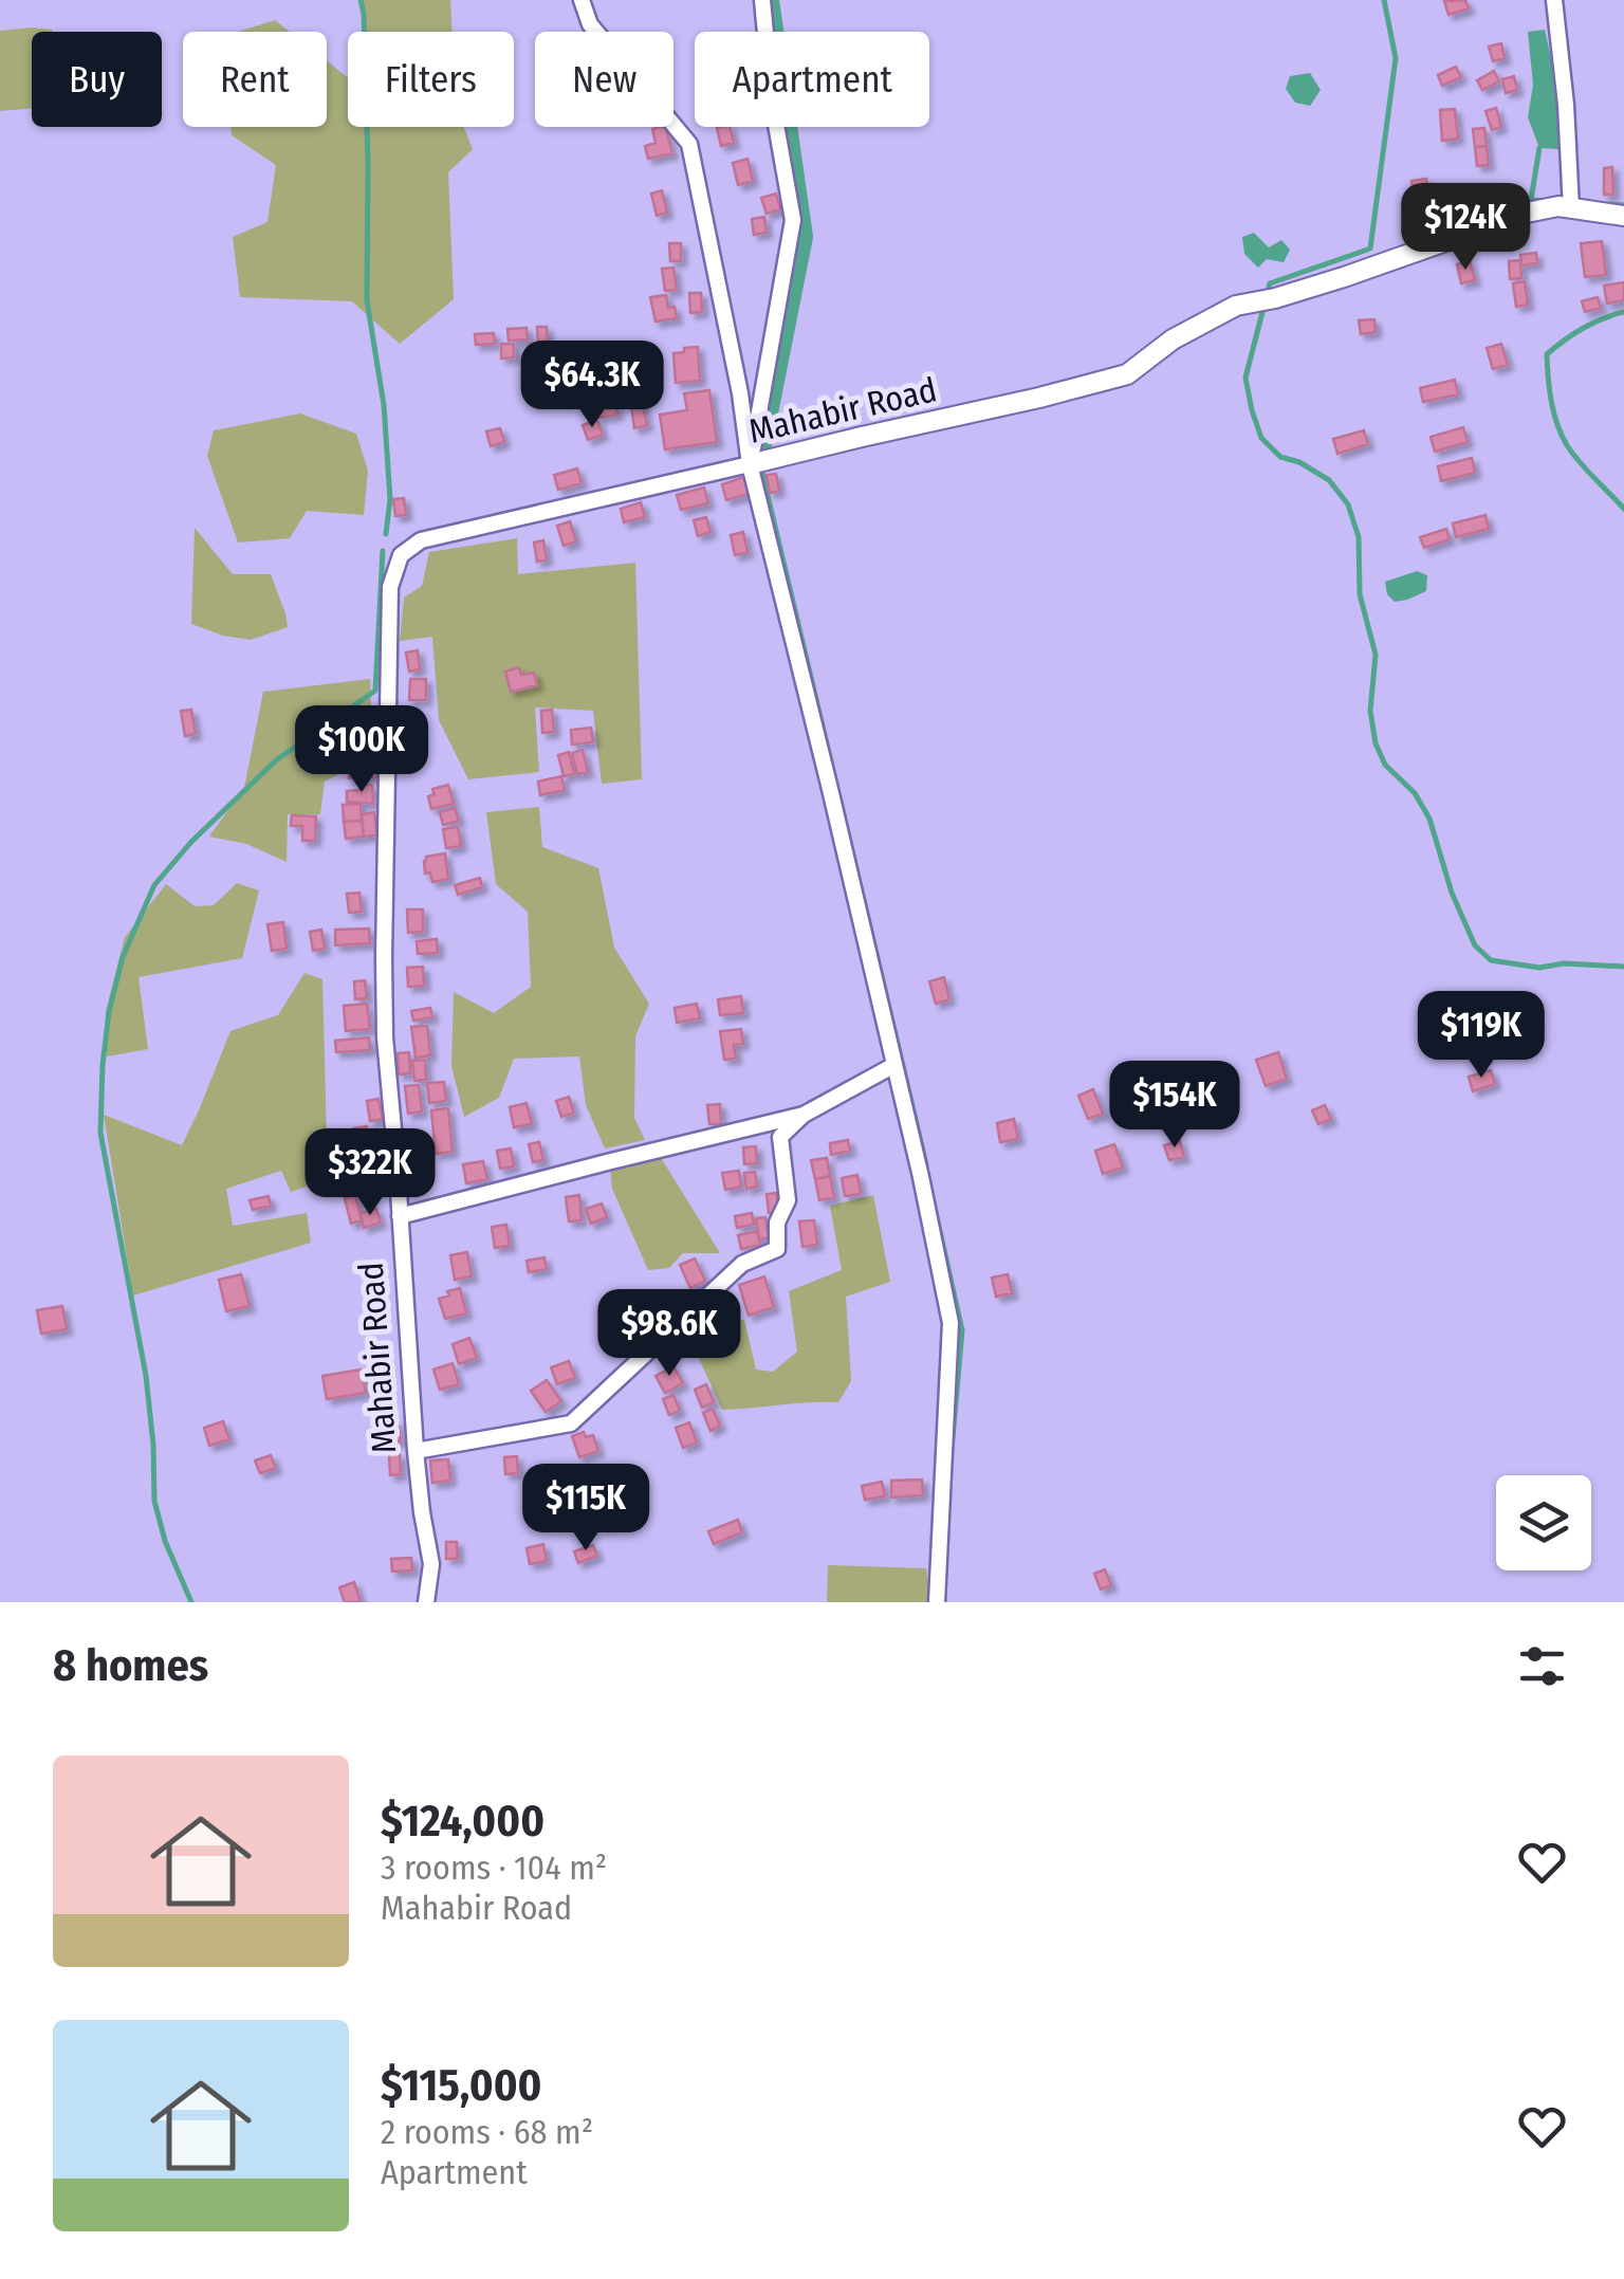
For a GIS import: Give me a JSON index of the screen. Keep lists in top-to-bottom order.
{
  "streets": {
    "street": ["Mahabir Road"]
  },
  "page": {
    "chip": [
      "Buy",
      "Rent",
      "Filters",
      "New",
      "Apartment"
    ],
    "price": [
      "$124K",
      "$64.3K",
      "$100K",
      "$119K",
      "$154K",
      "$322K",
      "$98.6K",
      "$115K"
    ],
    "heading": "8 homes",
    "list": [
      {
        "name": "$124,000",
        "note": "3 rooms · 104 m² · Mahabir Road"
      },
      {
        "name": "$115,000",
        "note": "2 rooms · 68 m² · Apartment"
      }
    ]
  }
}
